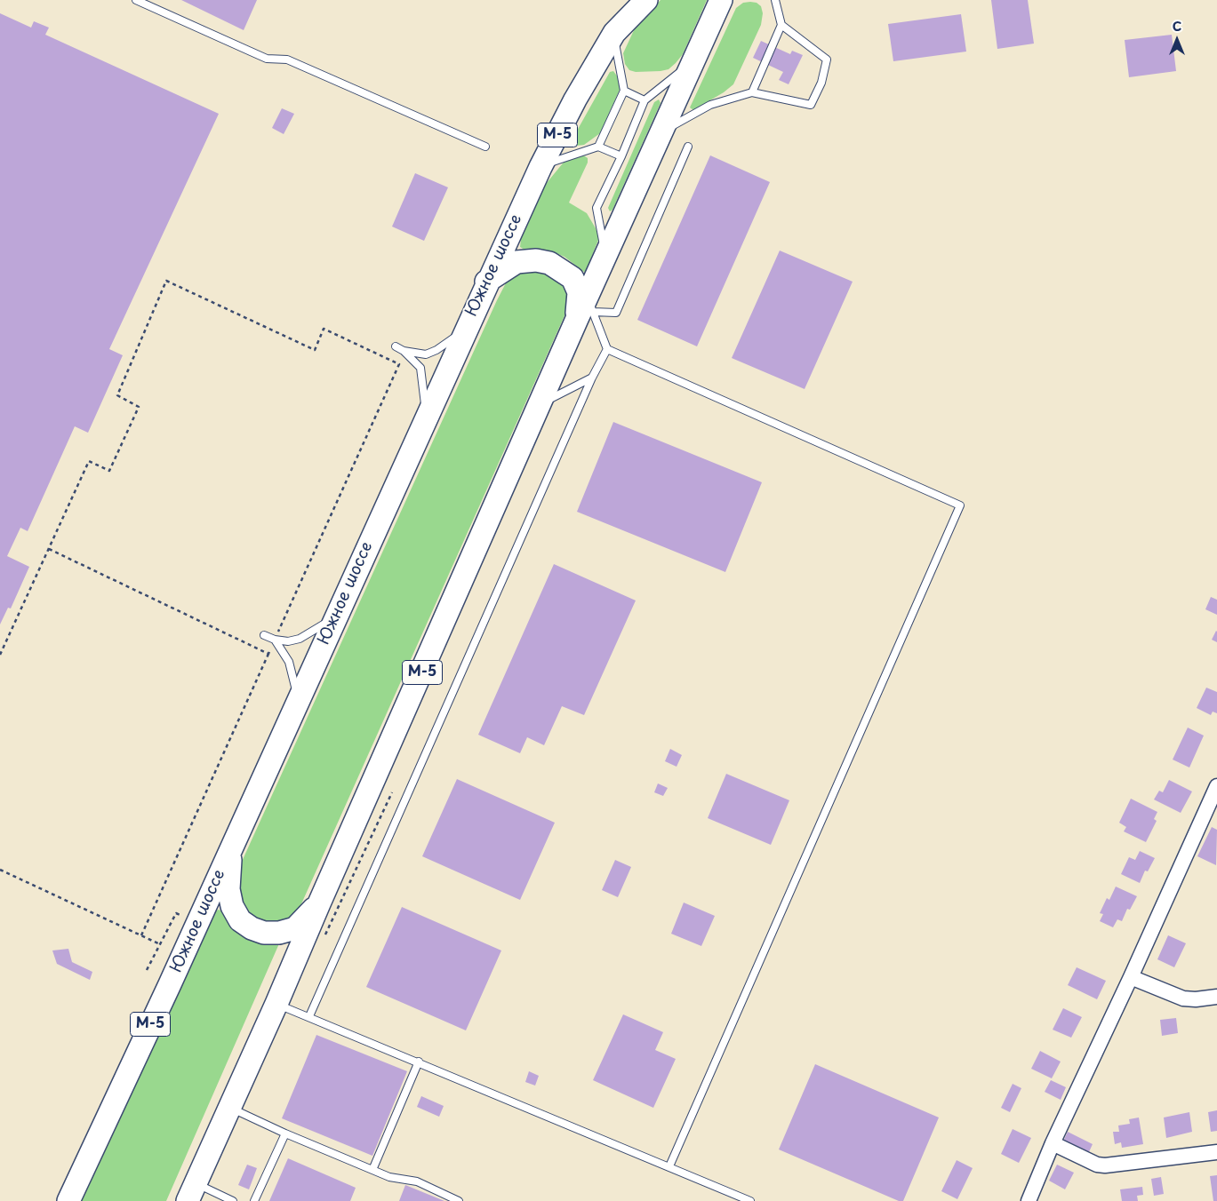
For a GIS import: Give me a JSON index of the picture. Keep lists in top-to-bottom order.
{
  "streets": {
    "main road": ["М-5", "Южное шоссе"]
  },
  "north": "top"
}
